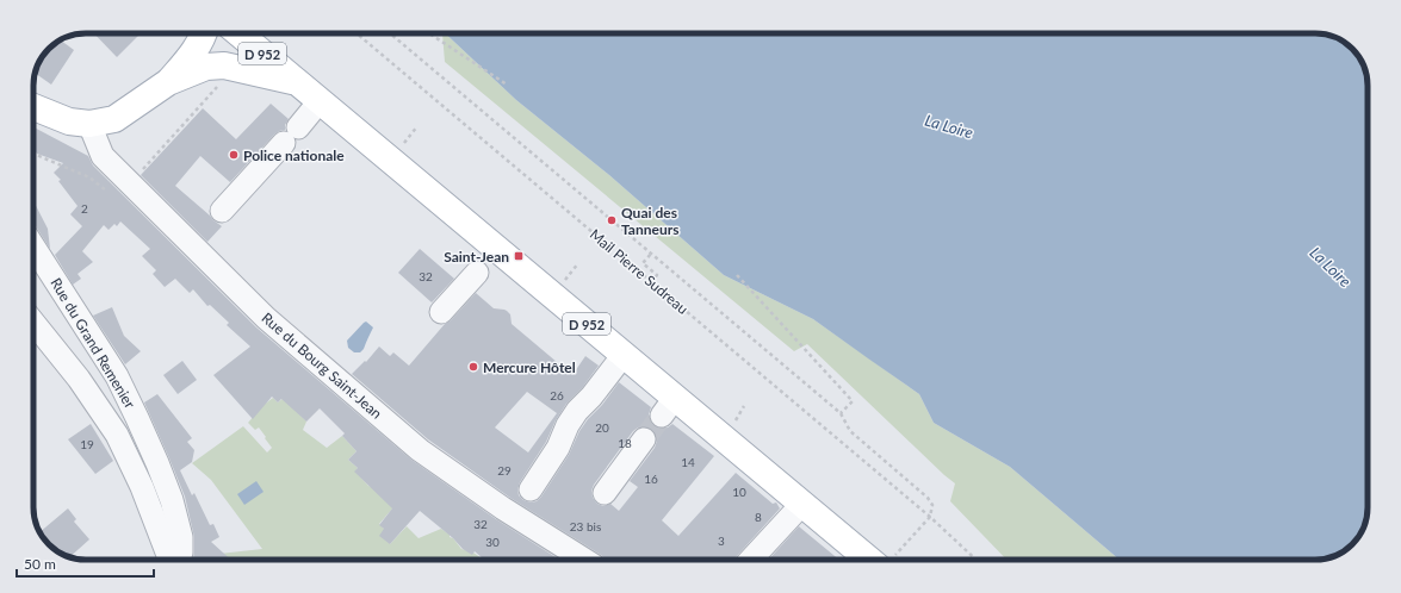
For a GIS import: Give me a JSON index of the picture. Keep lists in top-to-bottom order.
{
  "streets": {
    "main road": ["D 952"],
    "street": ["Rue du Grand Remenier", "Rue du Bourg Saint-Jean"],
    "path": ["Mail Pierre Sudreau"]
  },
  "water": ["La Loire"],
  "places": {
    "other": ["Police nationale", "Quai des Tanneurs", "Mercure Hôtel"],
    "transit": ["Saint-Jean"]
  },
  "house_numbers": [
    "2",
    "32",
    "26",
    "20",
    "18",
    "19",
    "14",
    "29",
    "16",
    "10",
    "8",
    "32",
    "23 bis",
    "3",
    "30"
  ],
  "scale_bar": "50 m"
}
